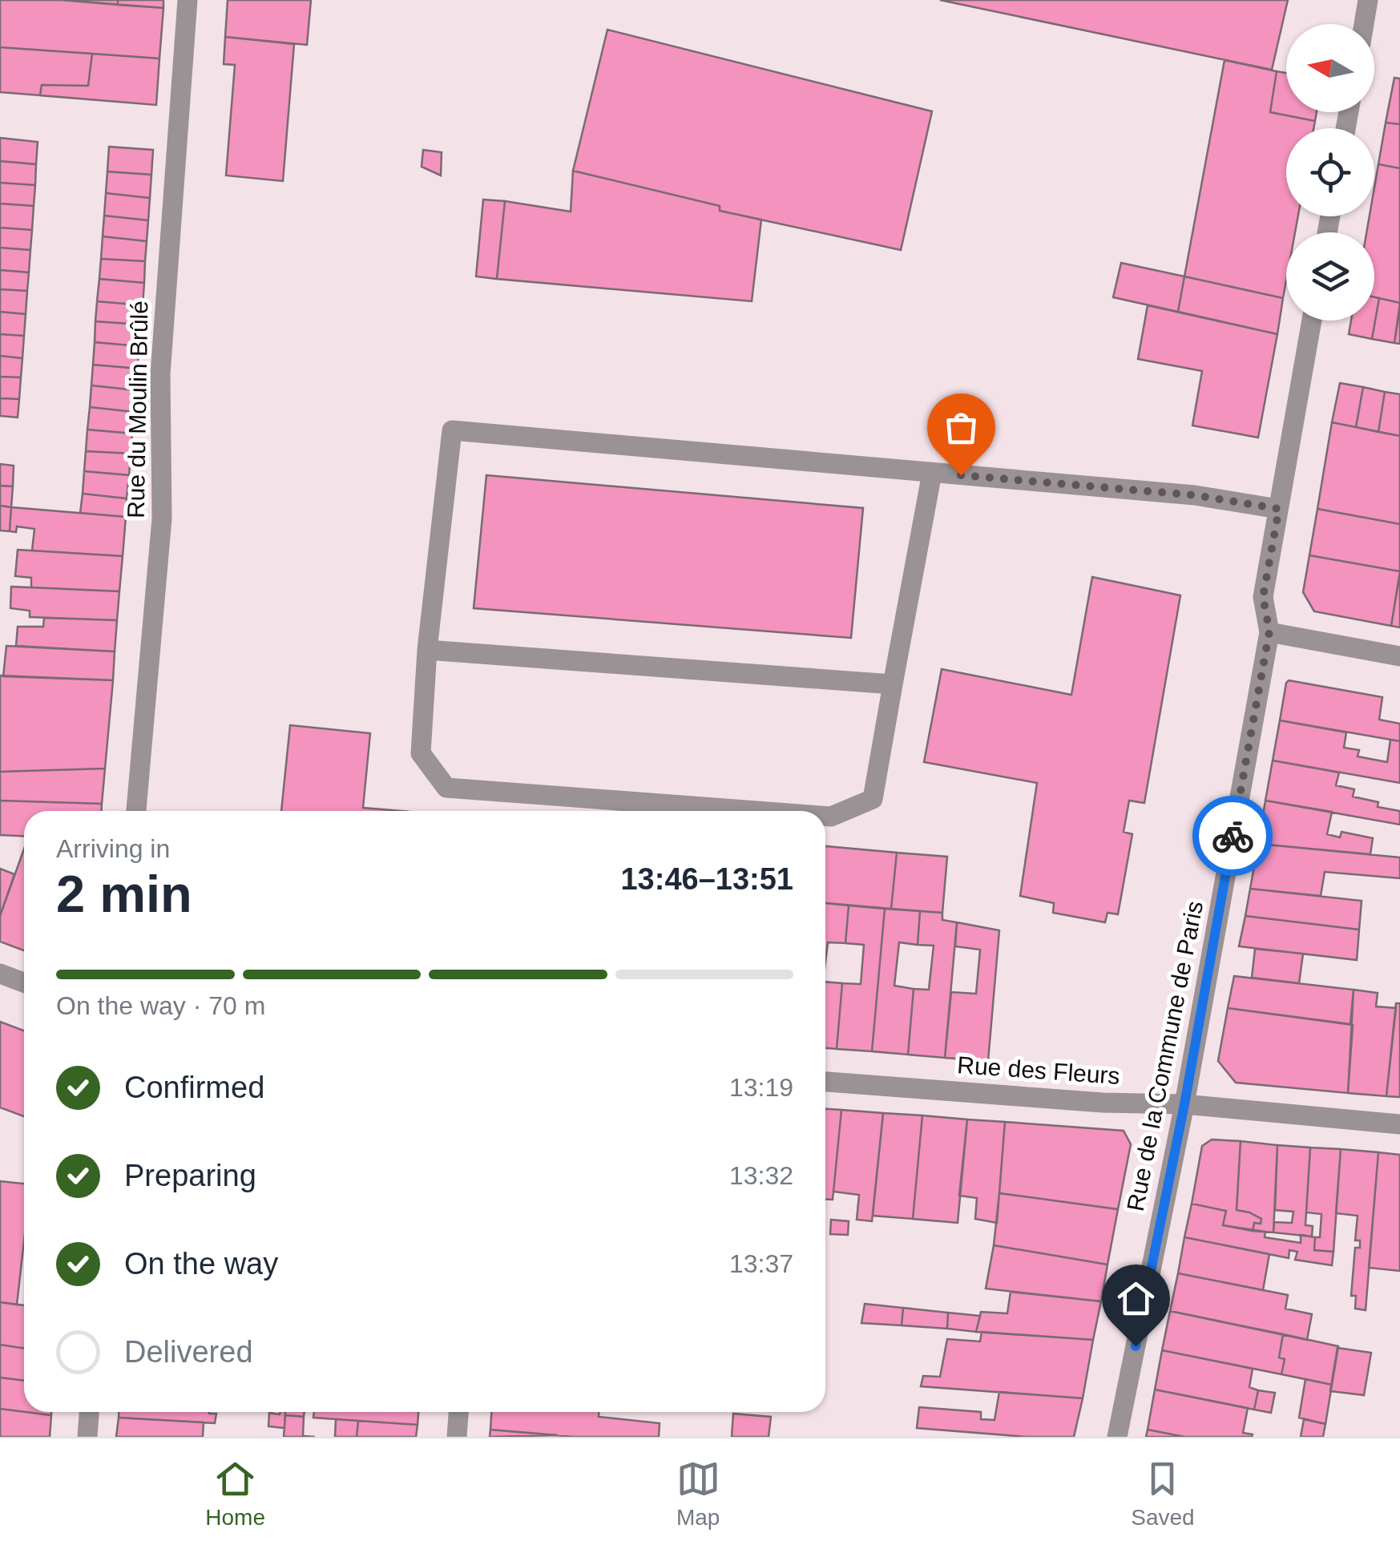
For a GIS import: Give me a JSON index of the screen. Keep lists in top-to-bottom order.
{
  "streets": {
    "street": ["Rue du Moulin Brûlé", "Rue de la Commune de Paris", "Rue des Fleurs"]
  },
  "crossings": [
    ["Rue de la Commune de Paris", "Rue des Fleurs"]
  ],
  "north": "left",
  "page": {
    "heading": ["2 min", "Arriving in", "13:46–13:51"],
    "bar": "On the way · 70 m",
    "list": [
      ["Confirmed", "13:19"],
      ["Preparing", "13:32"],
      ["On the way", "13:37"],
      "Delivered"
    ],
    "tabs": ["Home", "Map", "Saved"]
  }
}
